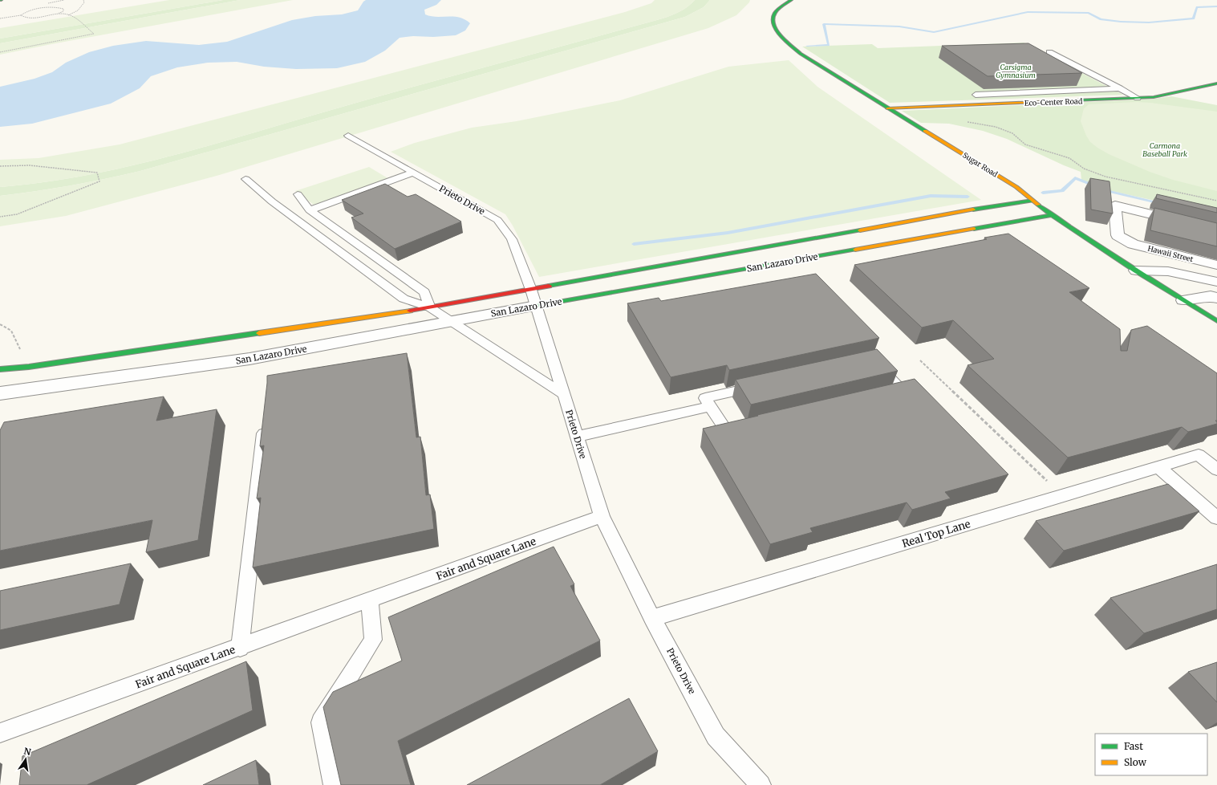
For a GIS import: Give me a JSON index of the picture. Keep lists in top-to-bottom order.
{
  "streets": {
    "street": [
      "Eco-Center Road",
      "Sugar Road",
      "Hawaii Street",
      "San Lazaro Drive"
    ],
    "lane": ["Prieto Drive", "Real Top Lane", "Fair and Square Lane"]
  },
  "crossings": [
    ["Eco-Center Road", "Sugar Road"],
    ["Sugar Road", "San Lazaro Drive"],
    ["Prieto Drive", "San Lazaro Drive"],
    ["Prieto Drive", "Real Top Lane"],
    ["Prieto Drive", "Fair and Square Lane"]
  ],
  "parks": ["Carsigma Gymnasium", "Carmona Baseball Park"],
  "legend": ["Fast", "Slow"],
  "north": "top"
}
